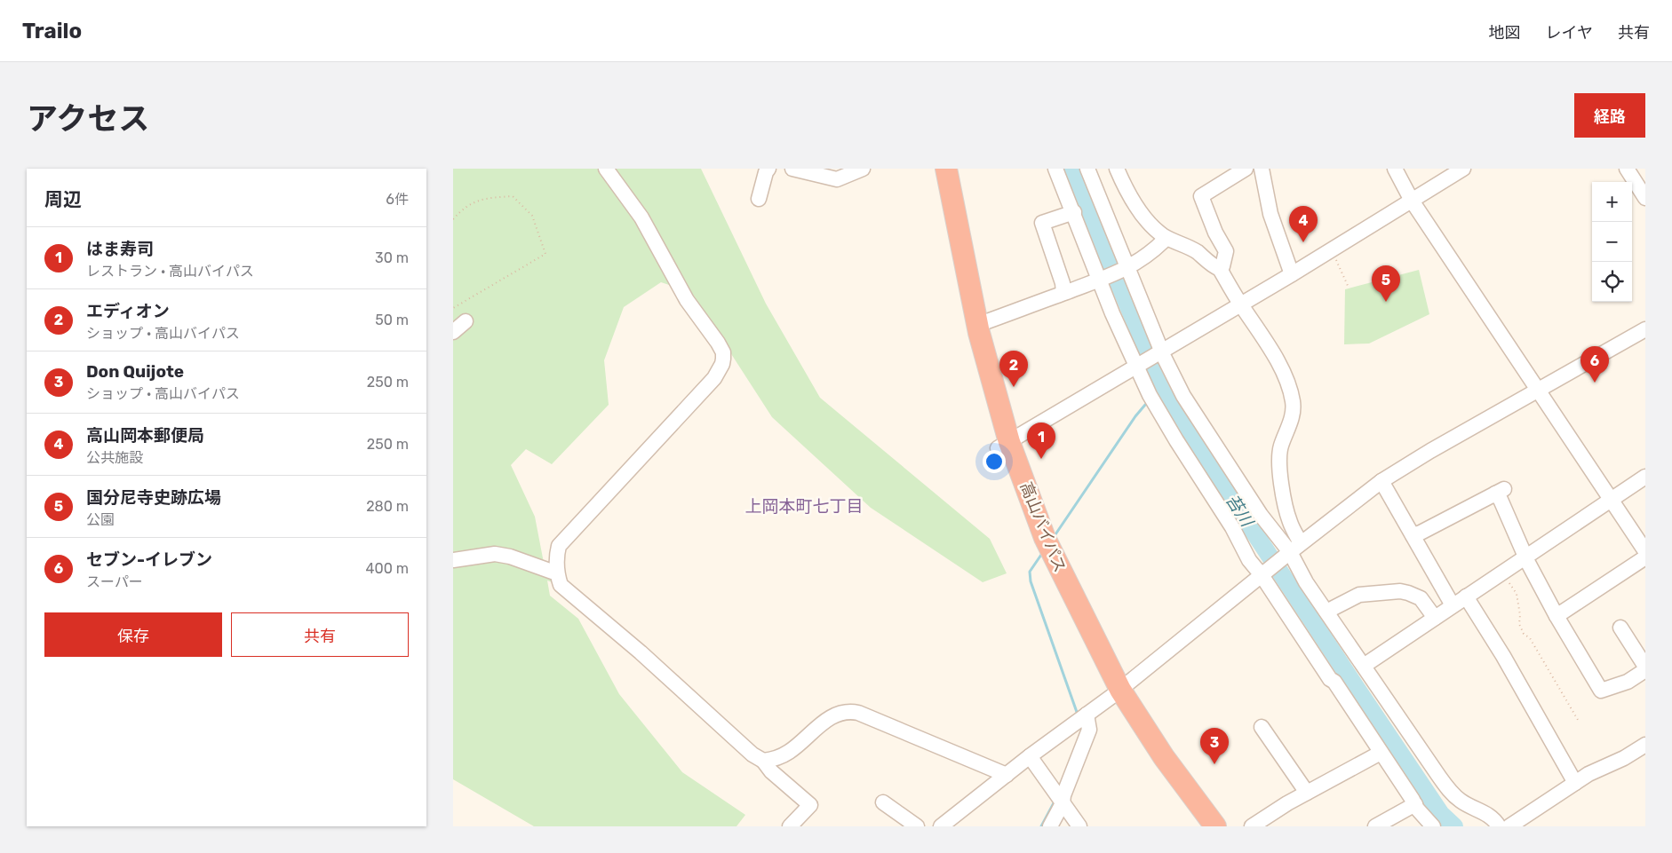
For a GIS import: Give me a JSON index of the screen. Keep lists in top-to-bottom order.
{
  "streets": {
    "highway": ["高山バイパス"]
  },
  "districts": ["上岡本町七丁目"],
  "water": ["苔川"],
  "page": {
    "header": "Trailo",
    "nav": ["地図", "レイヤ", "共有"],
    "title": "アクセス",
    "buttons": [
      "経路",
      ["保存", "共有"]
    ],
    "heading": ["周辺", "6件"],
    "map_buttons": ["+", "−"],
    "pins": [
      "4",
      "5",
      "6",
      "2",
      "1",
      "3"
    ],
    "list": [
      {
        "mark": "1",
        "name": "はま寿司",
        "note": "レストラン · 高山バイパス",
        "value": "30 m"
      },
      {
        "mark": "2",
        "name": "エディオン",
        "note": "ショップ · 高山バイパス",
        "value": "50 m"
      },
      {
        "mark": "3",
        "name": "Don Quijote",
        "note": "ショップ · 高山バイパス",
        "value": "250 m"
      },
      {
        "mark": "4",
        "name": "高山岡本郵便局",
        "note": "公共施設",
        "value": "250 m"
      },
      {
        "mark": "5",
        "name": "国分尼寺史跡広場",
        "note": "公園",
        "value": "280 m"
      },
      {
        "mark": "6",
        "name": "セブン-イレブン",
        "note": "スーパー",
        "value": "400 m"
      }
    ]
  }
}
